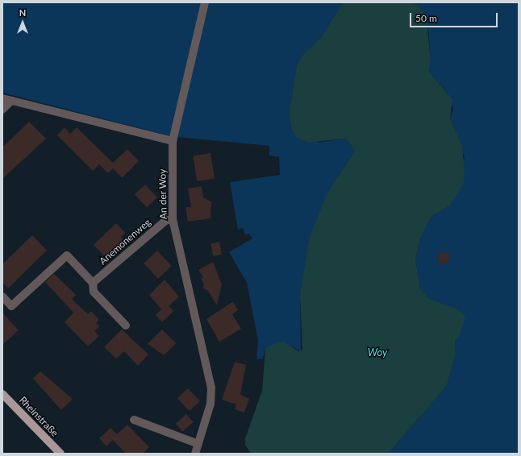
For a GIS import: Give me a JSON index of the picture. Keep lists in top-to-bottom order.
{
  "streets": {
    "main road": ["Rheinstraße"],
    "street": ["An der Woy", "Anemonenweg"]
  },
  "crossings": [
    ["An der Woy", "Anemonenweg"]
  ],
  "water": ["Woy"],
  "scale_bar": "50 m",
  "north": "top"
}
